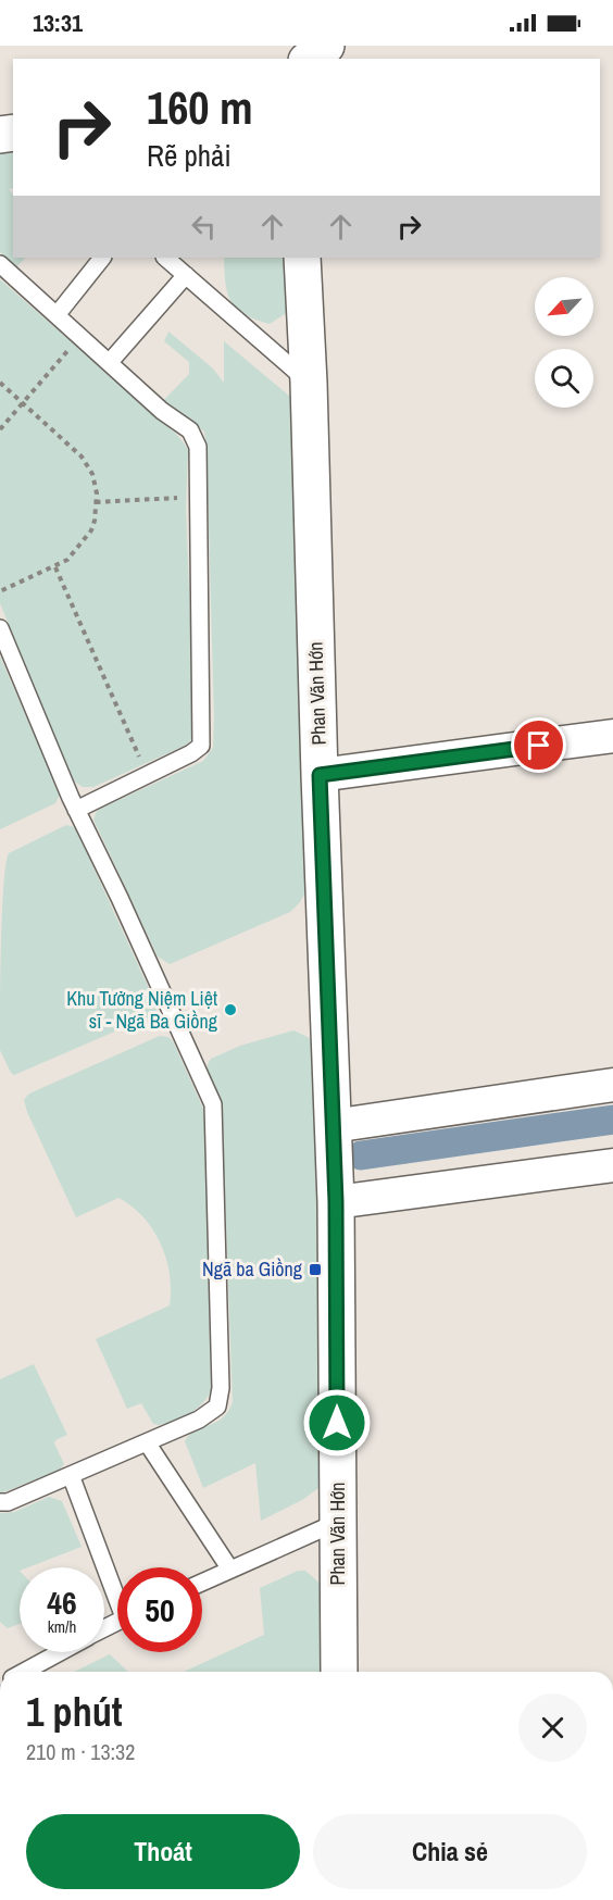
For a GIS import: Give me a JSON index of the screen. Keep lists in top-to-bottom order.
{
  "streets": {
    "main road": ["Phan Văn Hớn"]
  },
  "places": {
    "other": ["Khu Tưởng Niệm Liệt sĩ - Ngã Ba Giồng"],
    "transit": ["Ngã ba Giồng"]
  },
  "north": "bottom left",
  "page": {
    "status": "13:31",
    "turn": ["160 m", "Rẽ phải"],
    "speed": "46 km/h",
    "limit": "50",
    "heading": ["1 phút", "210 m · 13:32"],
    "buttons": ["Thoát", "Chia sẻ"]
  }
}
